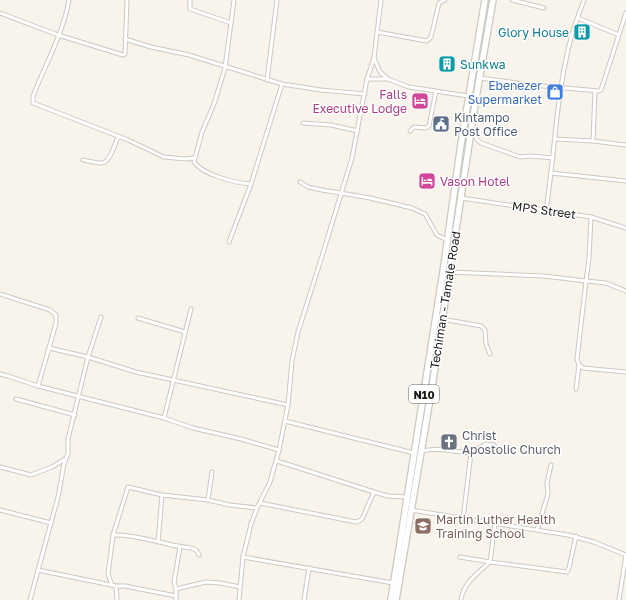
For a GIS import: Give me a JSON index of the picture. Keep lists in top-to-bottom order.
{
  "streets": {
    "highway": ["Techiman - Tamale Road", "N10"],
    "street": ["MPS Street"]
  },
  "crossings": [
    ["MPS Street", "Techiman - Tamale Road"]
  ],
  "places": {
    "building": ["Glory House", "Sunkwa"],
    "shop": ["Ebenezer Supermarket"],
    "hotel": ["Falls Executive Lodge", "Vason Hotel"],
    "public building": ["Kintampo Post Office"],
    "church": ["Christ Apostolic Church"],
    "school or university": ["Martin Luther Health Training School"]
  }
}
